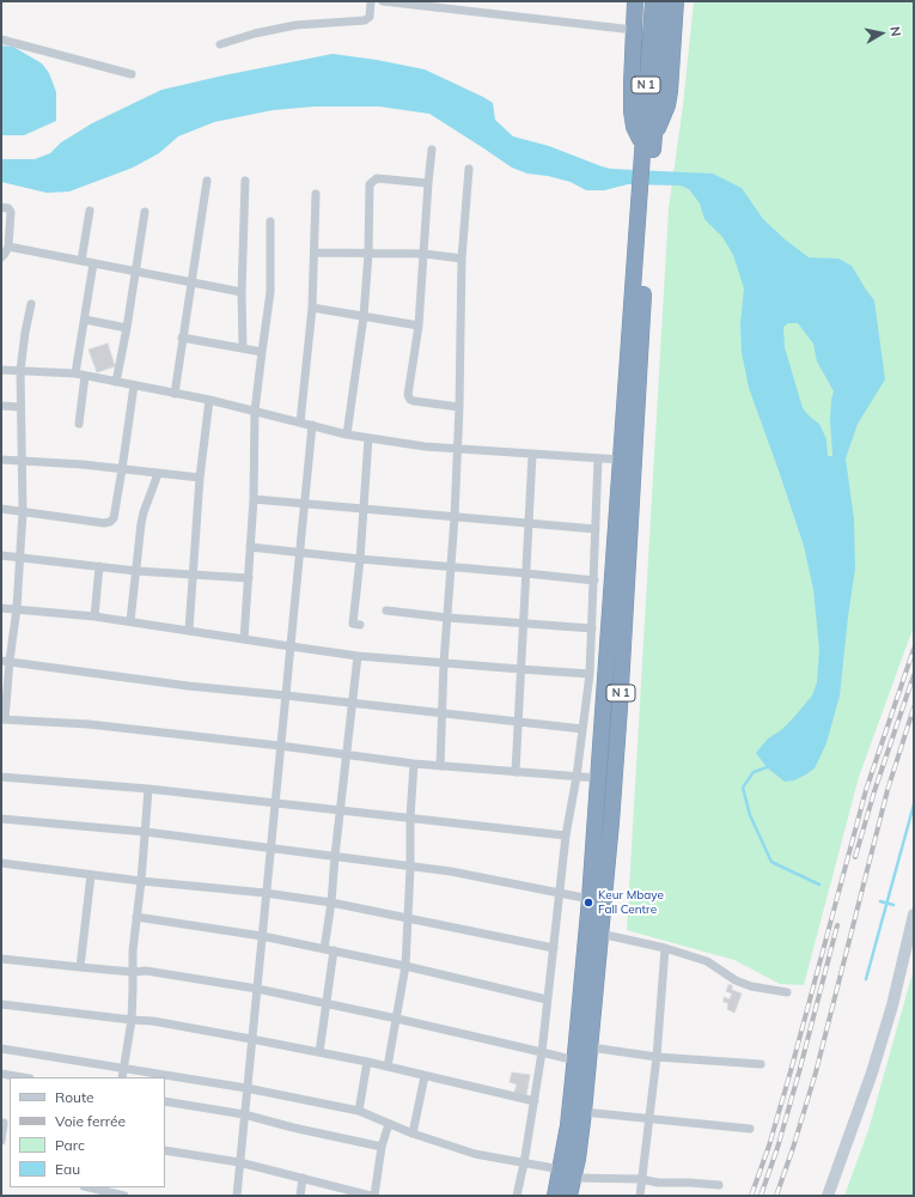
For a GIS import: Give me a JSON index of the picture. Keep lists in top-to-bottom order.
{
  "streets": {
    "highway": ["N 1"]
  },
  "places": ["Keur Mbaye Fall Centre"],
  "legend": [
    "Route",
    "Voie ferrée",
    "Parc",
    "Eau"
  ],
  "north": "right"
}
